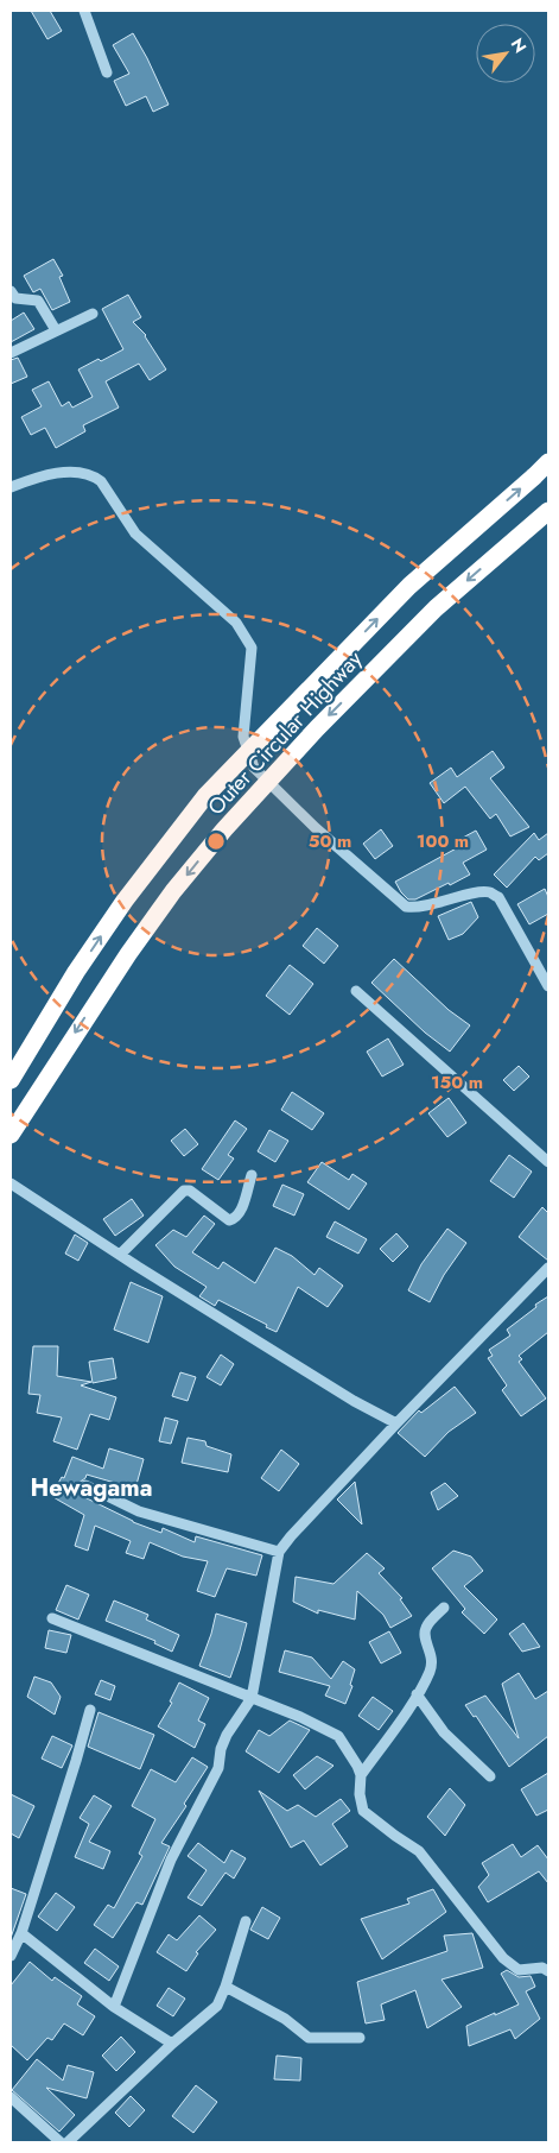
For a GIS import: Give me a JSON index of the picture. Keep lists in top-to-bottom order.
{
  "streets": {
    "highway": ["Outer Circular Highway"]
  },
  "districts": ["Hewagama"],
  "north": "top right",
  "rings": ["50 m", "100 m", "150 m"]
}
